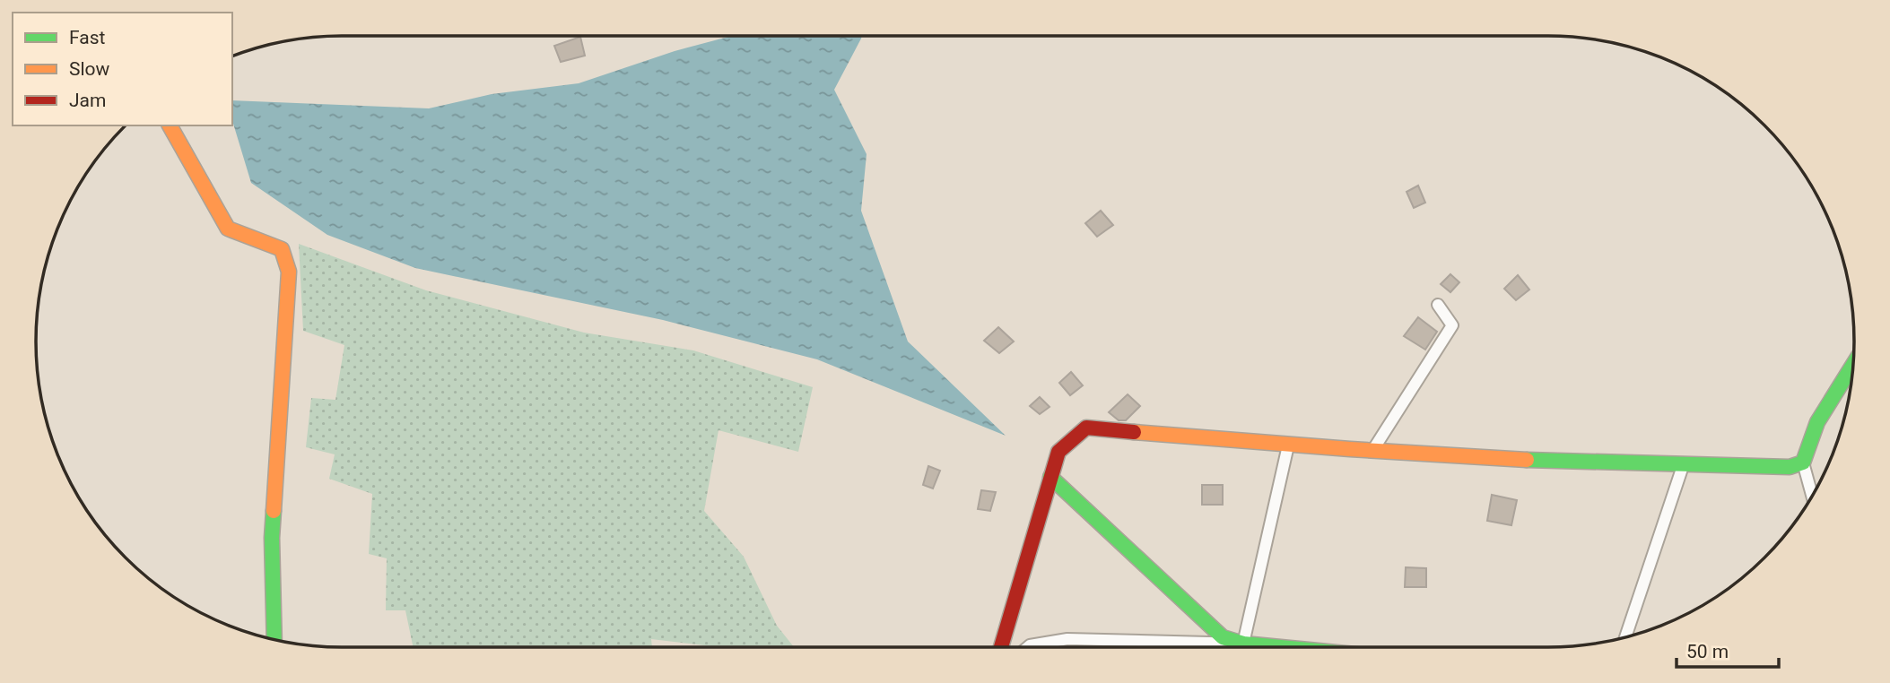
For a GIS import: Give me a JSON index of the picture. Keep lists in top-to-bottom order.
{
  "legend": ["Fast", "Slow", "Jam"],
  "scale_bar": "50 m"
}
